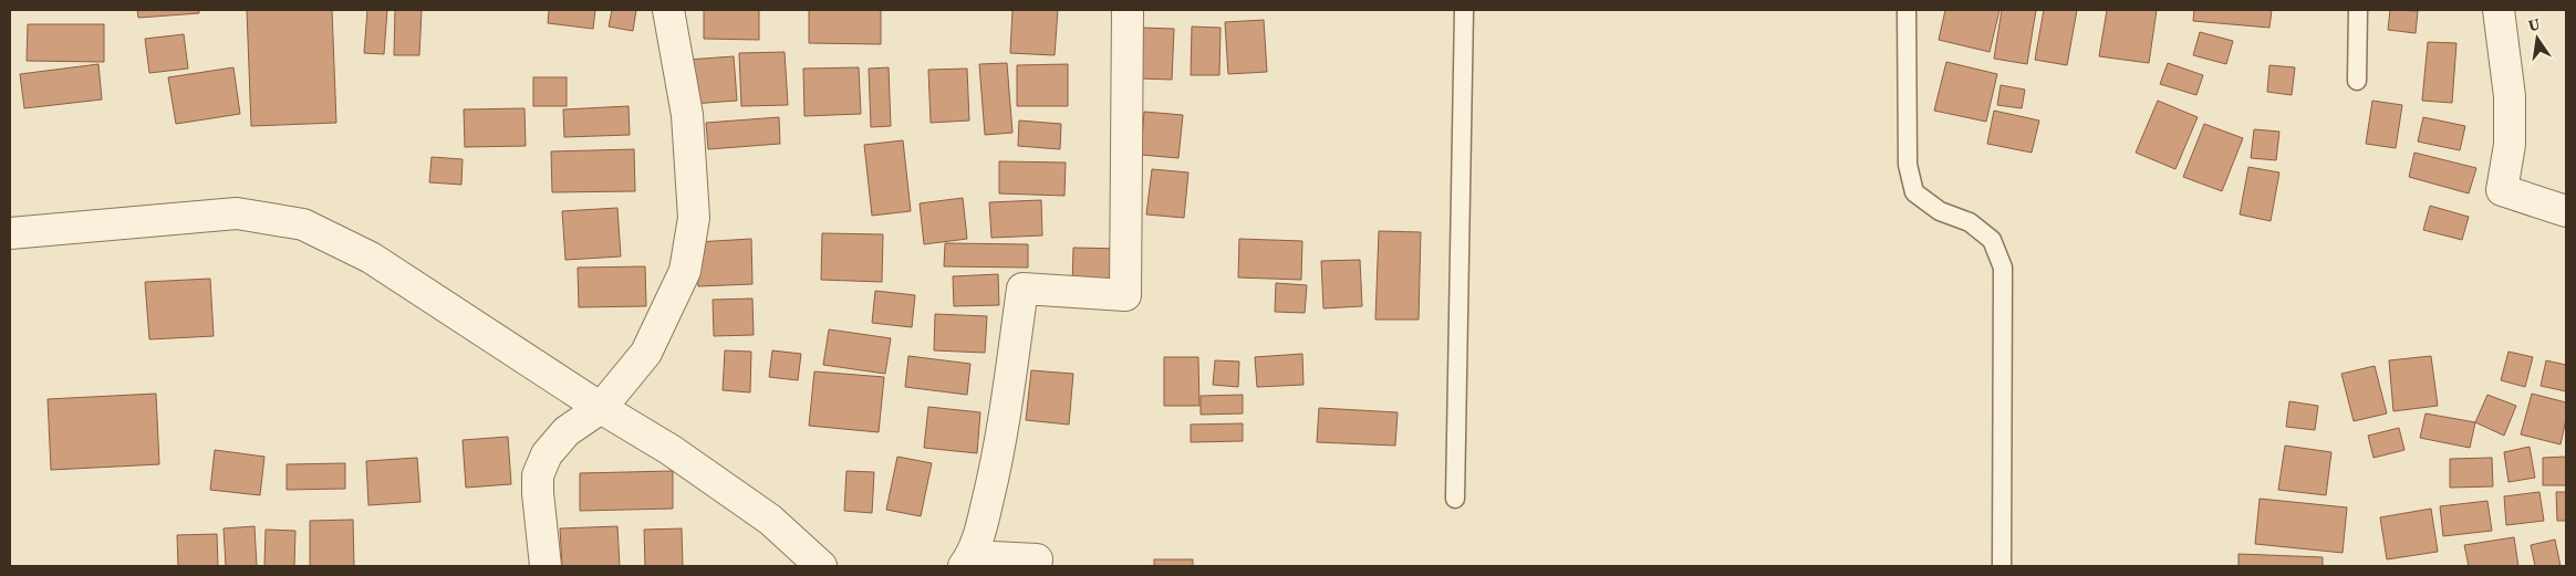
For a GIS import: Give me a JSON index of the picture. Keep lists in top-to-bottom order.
{
  "north": "top"
}
